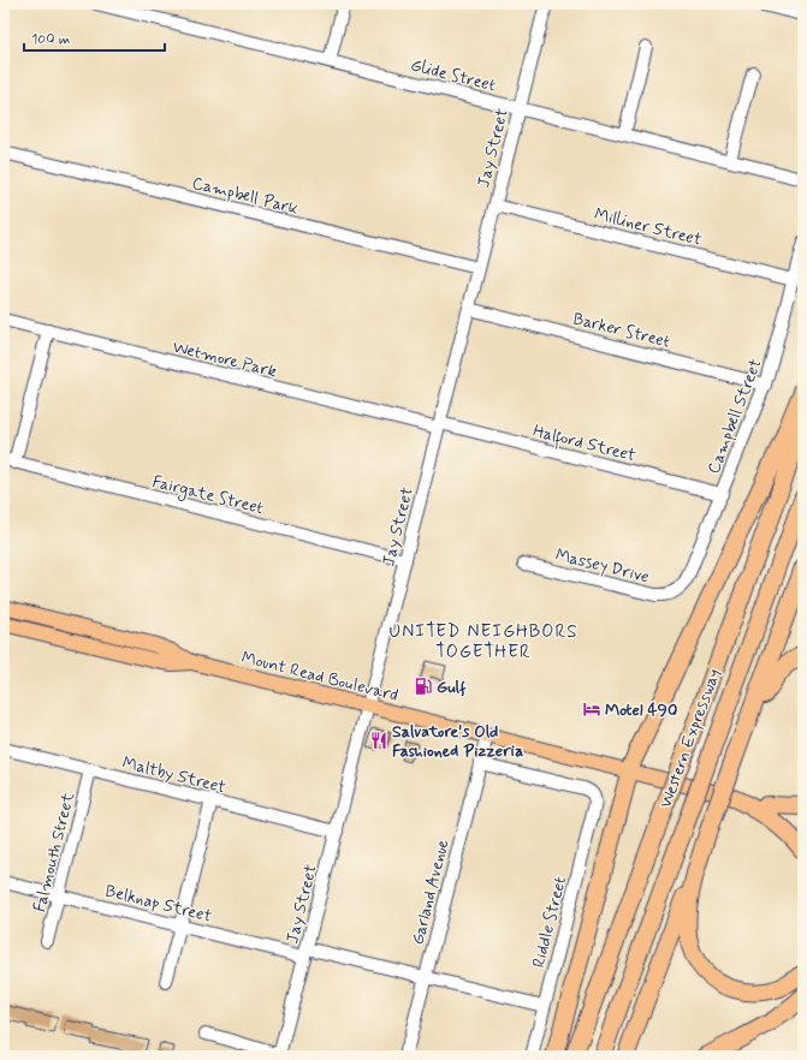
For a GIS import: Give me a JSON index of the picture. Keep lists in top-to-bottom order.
{
  "streets": {
    "highway": ["Western Expressway"],
    "main road": ["Mount Read Boulevard"],
    "street": [
      "Glide Street",
      "Jay Street",
      "Campbell Park",
      "Milliner Street",
      "Barker Street",
      "Wetmore Park",
      "Campbell Street",
      "Halford Street",
      "Fairgate Street",
      "Massey Drive",
      "Maltby Street",
      "Falmouth Street",
      "Garland Avenue",
      "Belknap Street",
      "Riddle Street"
    ]
  },
  "crossings": [
    ["Glide Street", "Jay Street"],
    ["Jay Street", "Campbell Park"],
    ["Jay Street", "Milliner Street"],
    ["Jay Street", "Barker Street"],
    ["Jay Street", "Wetmore Park"],
    ["Jay Street", "Halford Street"],
    ["Jay Street", "Fairgate Street"],
    ["Jay Street", "Mount Read Boulevard"],
    ["Jay Street", "Maltby Street"],
    ["Jay Street", "Belknap Street"],
    ["Milliner Street", "Campbell Street"],
    ["Barker Street", "Campbell Street"],
    ["Wetmore Park", "Halford Street"],
    ["Campbell Street", "Halford Street"],
    ["Campbell Street", "Massey Drive"],
    ["Mount Read Boulevard", "Garland Avenue"],
    ["Maltby Street", "Falmouth Street"],
    ["Falmouth Street", "Belknap Street"],
    ["Garland Avenue", "Belknap Street"],
    ["Garland Avenue", "Riddle Street"],
    ["Belknap Street", "Riddle Street"]
  ],
  "districts": ["UNITED NEIGHBORS TOGETHER"],
  "places": {
    "fuel station": ["Gulf"],
    "hotel": ["Motel 490"],
    "restaurant": ["Salvatore's Old Fashioned Pizzeria"]
  },
  "scale_bar": "100 m"
}
